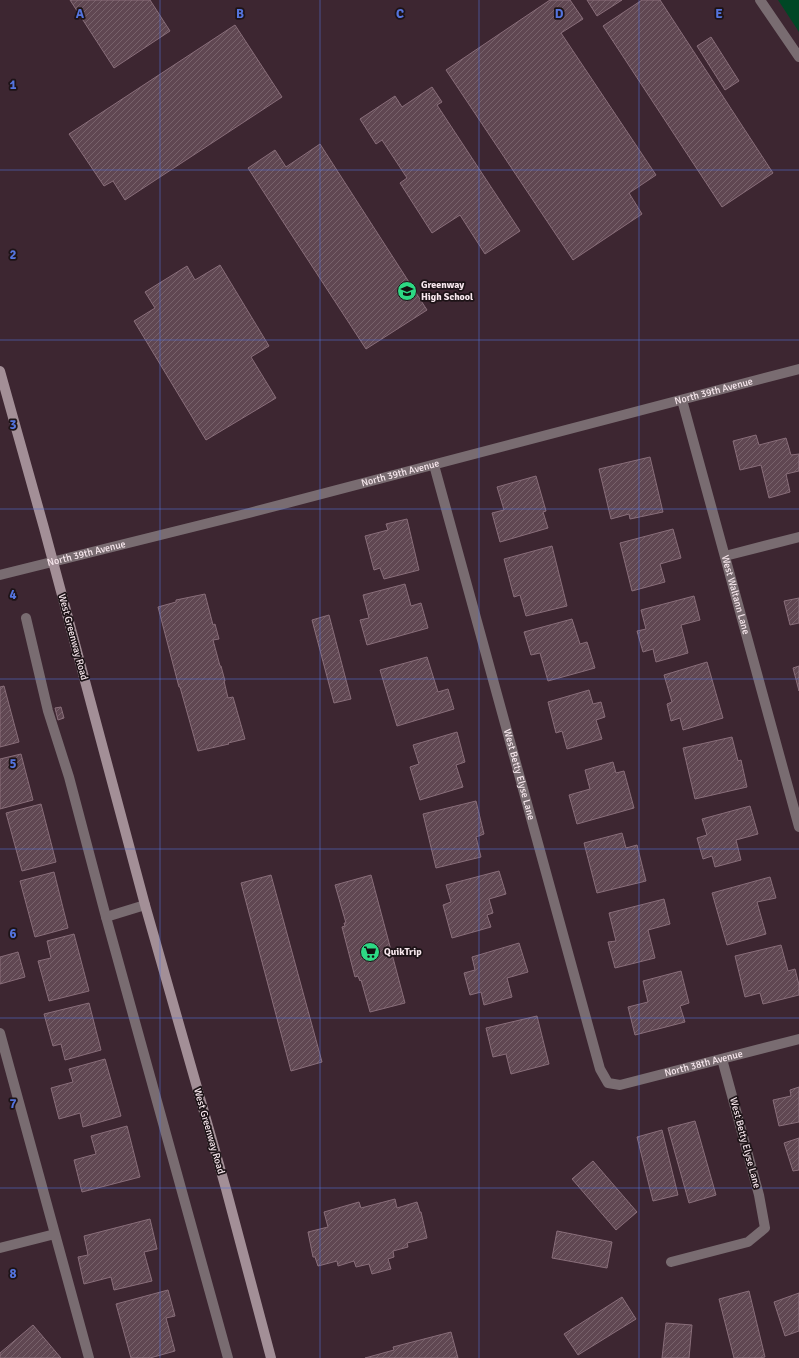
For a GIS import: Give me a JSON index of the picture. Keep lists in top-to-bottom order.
{
  "streets": {
    "main road": ["West Greenway Road"],
    "street": [
      "North 39th Avenue",
      "West Waltann Lane",
      "West Betty Elyse Lane",
      "North 38th Avenue"
    ]
  },
  "crossings": [
    ["North 39th Avenue", "West Waltann Lane"],
    ["North 39th Avenue", "West Greenway Road"],
    ["North 39th Avenue", "West Betty Elyse Lane"],
    ["West Betty Elyse Lane", "North 38th Avenue"]
  ],
  "places": {
    "school or university": ["Greenway High School"],
    "supermarket": ["QuikTrip"]
  },
  "grid": {
    "columns": [
      "A",
      "B",
      "C",
      "D",
      "E"
    ],
    "rows": [
      "1",
      "2",
      "3",
      "4",
      "5",
      "6",
      "7",
      "8"
    ]
  }
}
